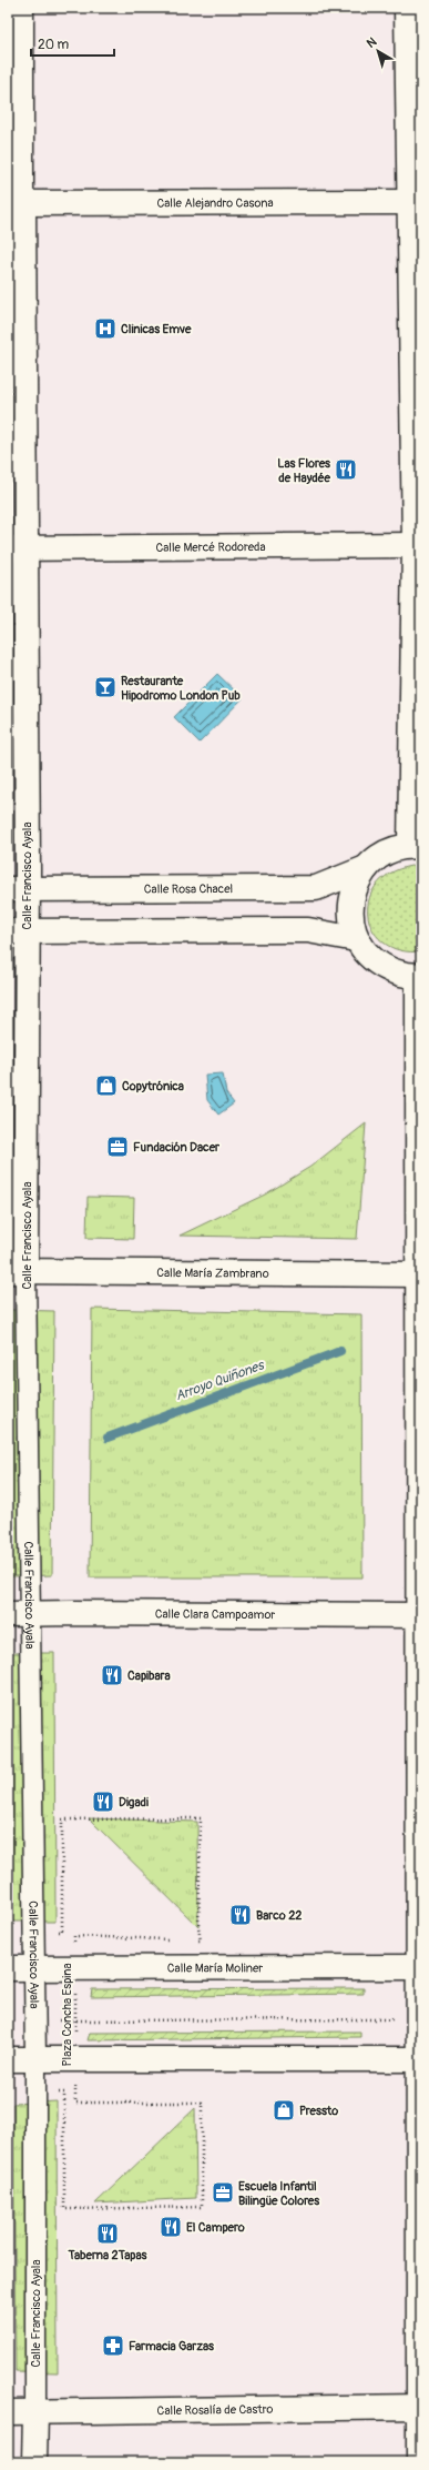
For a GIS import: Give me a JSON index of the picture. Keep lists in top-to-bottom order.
{
  "streets": {
    "street": [
      "Calle Alejandro Casona",
      "Calle Mercé Rodoreda",
      "Calle Francisco Ayala",
      "Calle Rosa Chacel",
      "Calle María Zambrano",
      "Calle Clara Campoamor",
      "Calle María Moliner",
      "Calle Rosalía de Castro"
    ],
    "path": ["Plaza Concha Espina"]
  },
  "crossings": [
    ["Calle Alejandro Casona", "Calle Francisco Ayala"],
    ["Calle Mercé Rodoreda", "Calle Francisco Ayala"],
    ["Calle Francisco Ayala", "Calle Rosa Chacel"],
    ["Calle Francisco Ayala", "Calle María Zambrano"],
    ["Calle Francisco Ayala", "Calle Clara Campoamor"],
    ["Calle Francisco Ayala", "Calle María Moliner"],
    ["Calle Francisco Ayala", "Plaza Concha Espina"],
    ["Calle Francisco Ayala", "Calle Rosalía de Castro"],
    ["Calle María Moliner", "Plaza Concha Espina"]
  ],
  "water": ["Arroyo Quiñones"],
  "places": {
    "hospital": ["Clinicas Emve"],
    "restaurant": [
      "Las Flores de Haydée",
      "Capibara",
      "Digadi",
      "Barco 22",
      "El Campero",
      "Taberna 2Tapas"
    ],
    "bar": ["Restaurante Hipodromo London Pub"],
    "shop": ["Copytrónica", "Pressto"],
    "office": ["Fundación Dacer", "Escuela Infantil Bilingüe Colores"],
    "pharmacy": ["Farmacia Garzas"]
  },
  "scale_bar": "20 m",
  "north": "top left"
}
